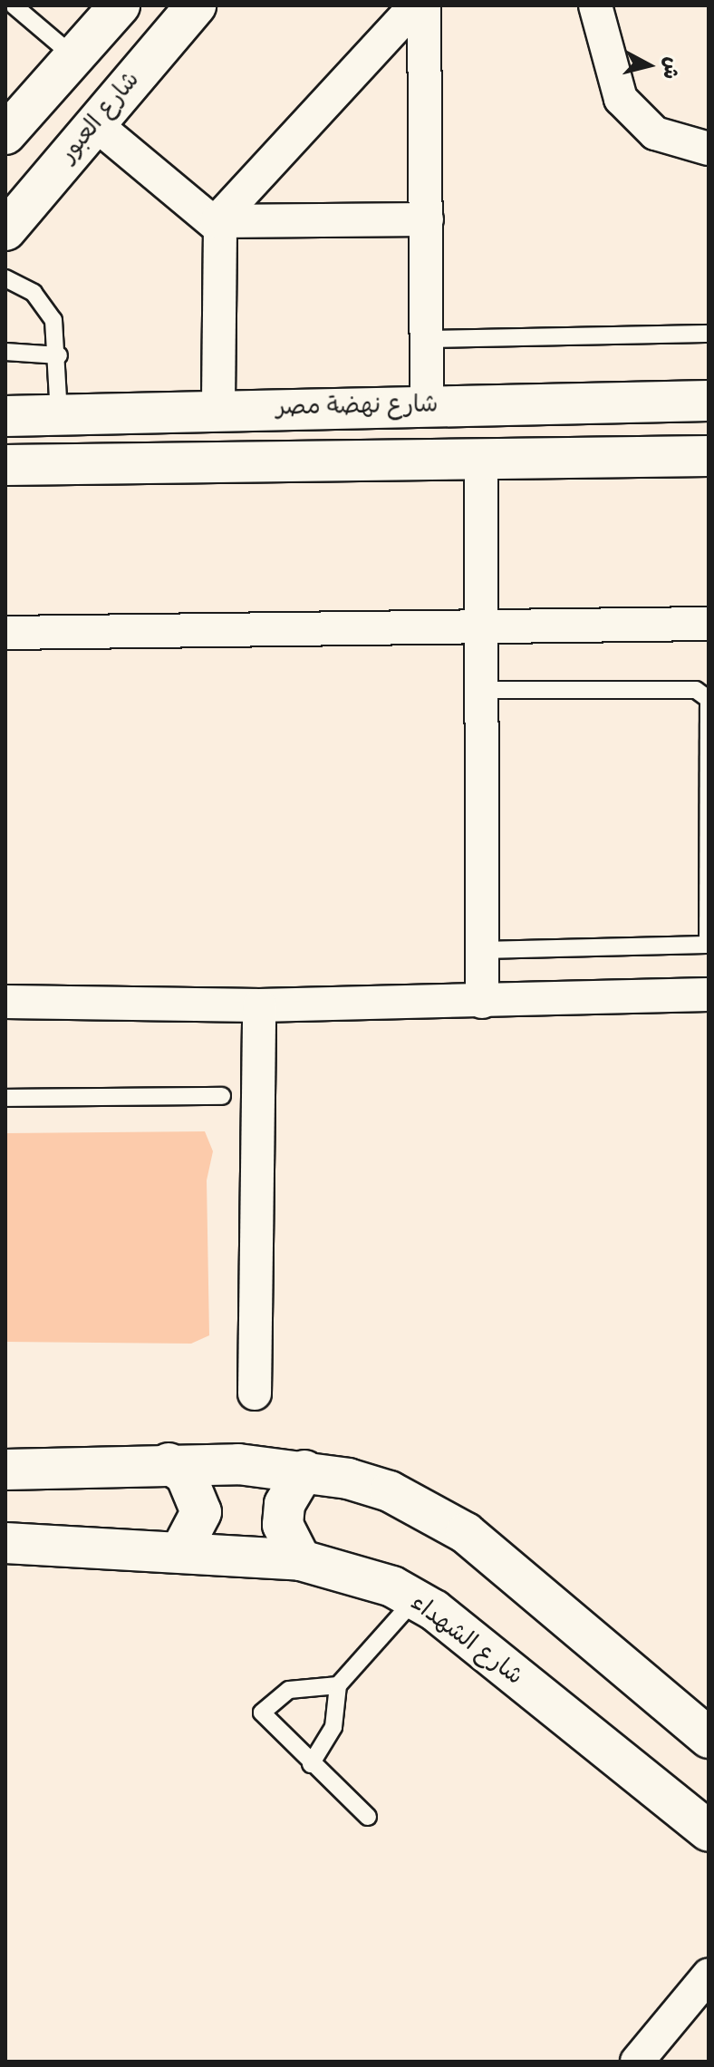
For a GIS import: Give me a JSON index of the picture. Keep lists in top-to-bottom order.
{
  "streets": {
    "main road": ["شارع العبور", "شارع نهضة مصر", "شارع الشهداء"]
  },
  "north": "right"
}
